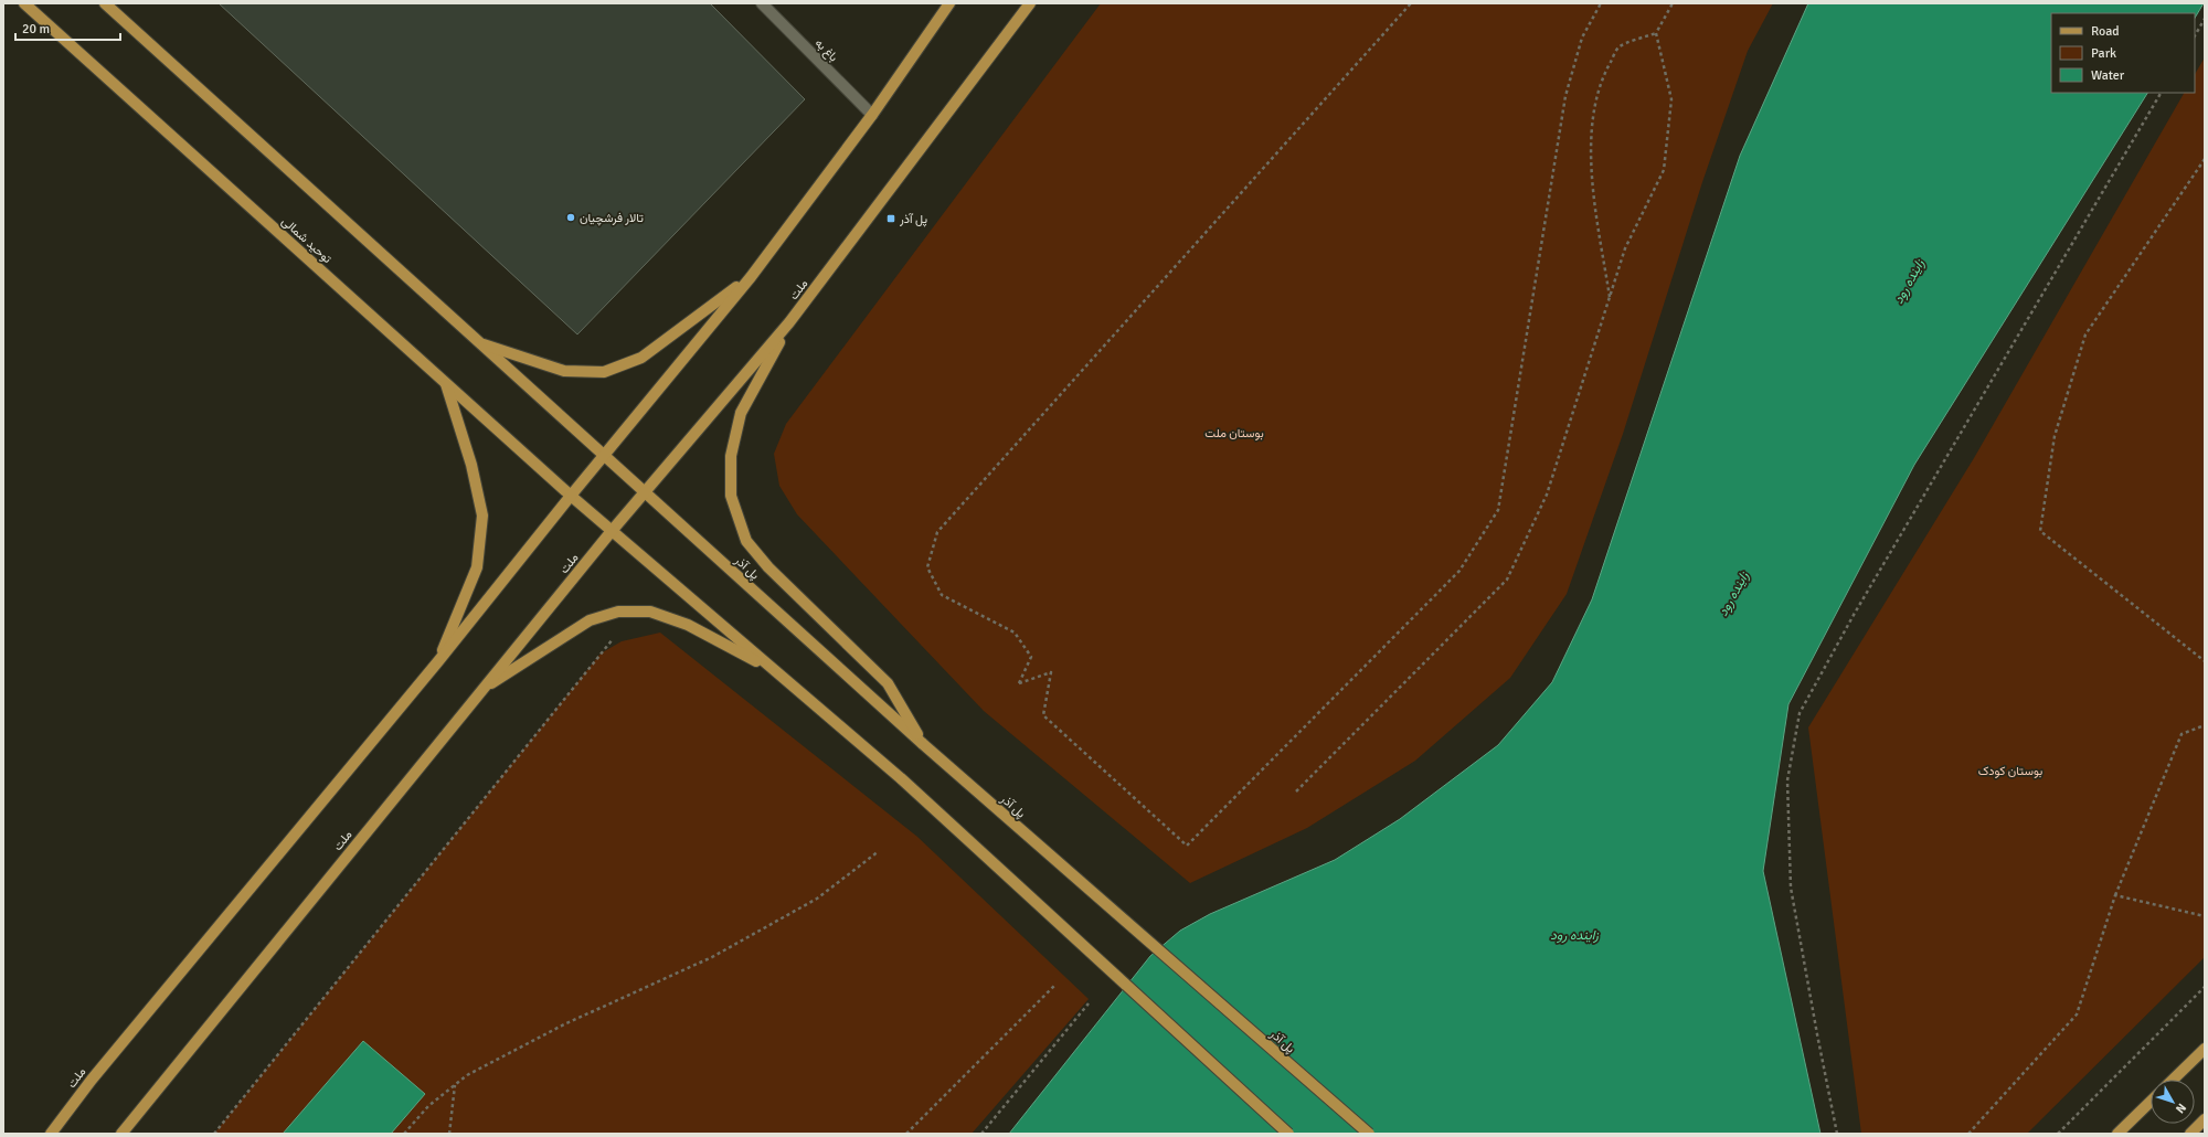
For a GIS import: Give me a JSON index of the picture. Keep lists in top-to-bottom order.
{
  "streets": {
    "main road": ["توحید شمالی", "ملت", "پل آذر"],
    "street": ["باغ به"]
  },
  "crossings": [
    ["باغ به", "ملت"],
    ["توحید شمالی", "ملت"],
    ["ملت", "پل آذر"]
  ],
  "water": ["زاینده رود"],
  "parks": ["بوستان ملت", "بوستان کودک"],
  "places": {
    "other": ["تالار فرشچیان"],
    "transit": ["پل آذر"]
  },
  "legend": ["Road", "Park", "Water"],
  "scale_bar": "20 m",
  "north": "bottom right"
}
